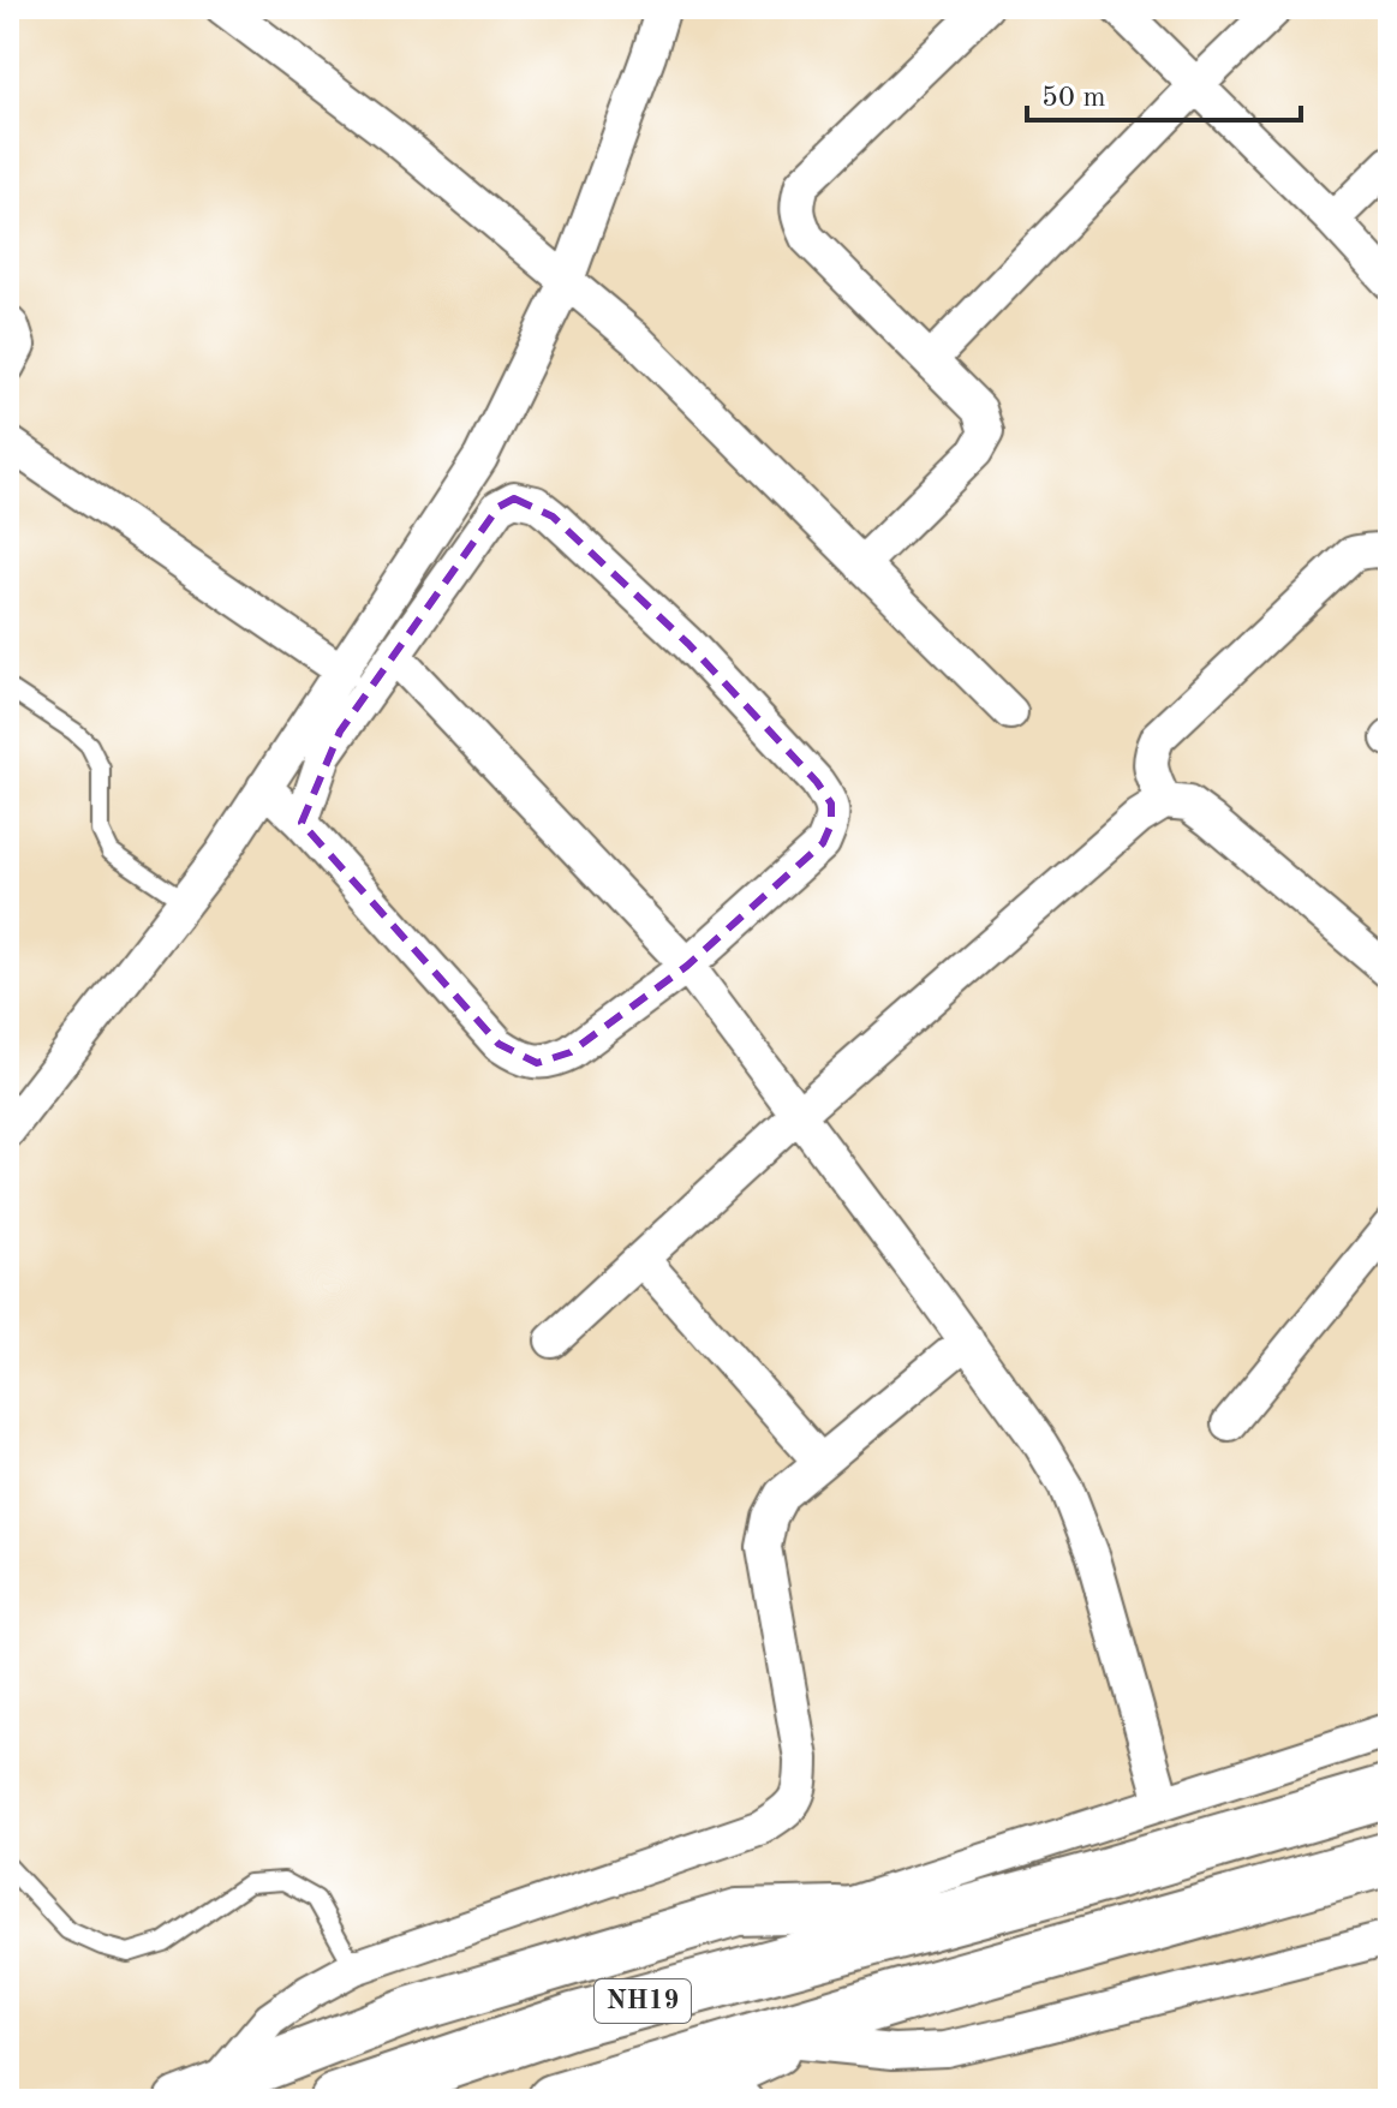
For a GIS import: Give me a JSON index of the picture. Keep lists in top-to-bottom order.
{
  "streets": {
    "highway": ["NH19"]
  },
  "scale_bar": "50 m"
}
